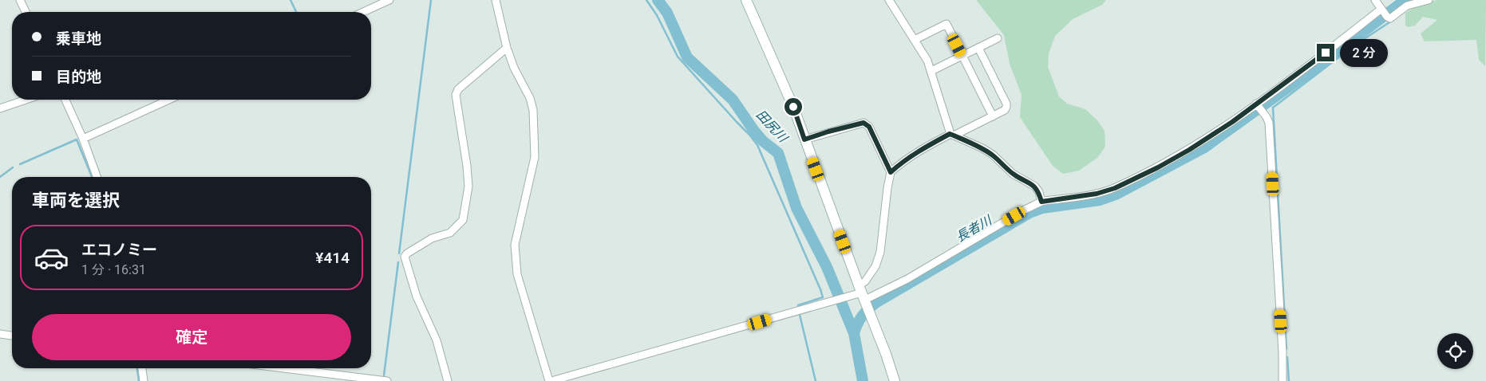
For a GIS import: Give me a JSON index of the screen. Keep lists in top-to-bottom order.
{
  "water": ["田尻川", "長者川"],
  "page": {
    "banner": ["乗車地", "目的地"],
    "bubble": "2 分",
    "heading": "車両を選択",
    "list": [
      {
        "name": "エコノミー",
        "note": "1 分 · 16:31",
        "value": "¥414"
      }
    ],
    "buttons": "確定"
  }
}
